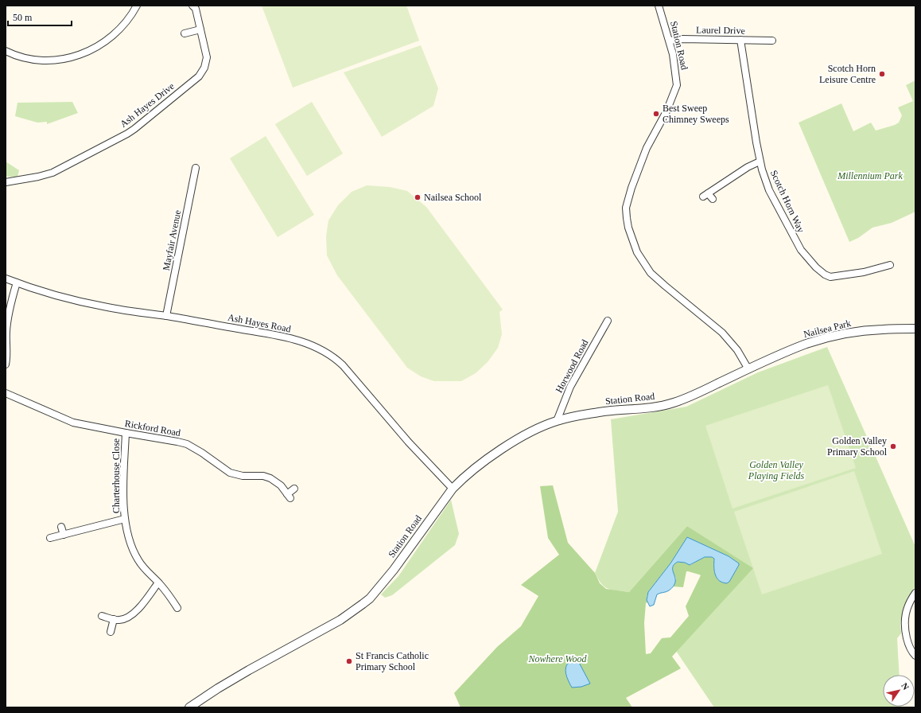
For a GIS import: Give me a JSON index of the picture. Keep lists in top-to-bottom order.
{
  "streets": {
    "street": [
      "Laurel Drive",
      "Station Road",
      "Ash Hayes Drive",
      "Scotch Horn Way",
      "Mayfair Avenue",
      "Ash Hayes Road",
      "Nailsea Park",
      "Horwood Road",
      "Rickford Road",
      "Charterhouse Close"
    ]
  },
  "crossings": [
    ["Laurel Drive", "Station Road"],
    ["Laurel Drive", "Scotch Horn Way"],
    ["Station Road", "Ash Hayes Road"],
    ["Station Road", "Nailsea Park"],
    ["Station Road", "Horwood Road"],
    ["Mayfair Avenue", "Ash Hayes Road"],
    ["Rickford Road", "Charterhouse Close"]
  ],
  "parks": ["Millennium Park", "Golden Valley Playing Fields", "Nowhere Wood"],
  "places": [
    "Scotch Horn Leisure Centre",
    "Best Sweep Chimney Sweeps",
    "Nailsea School",
    "Golden Valley Primary School",
    "St Francis Catholic Primary School"
  ],
  "scale_bar": "50 m",
  "north": "top right"
}
